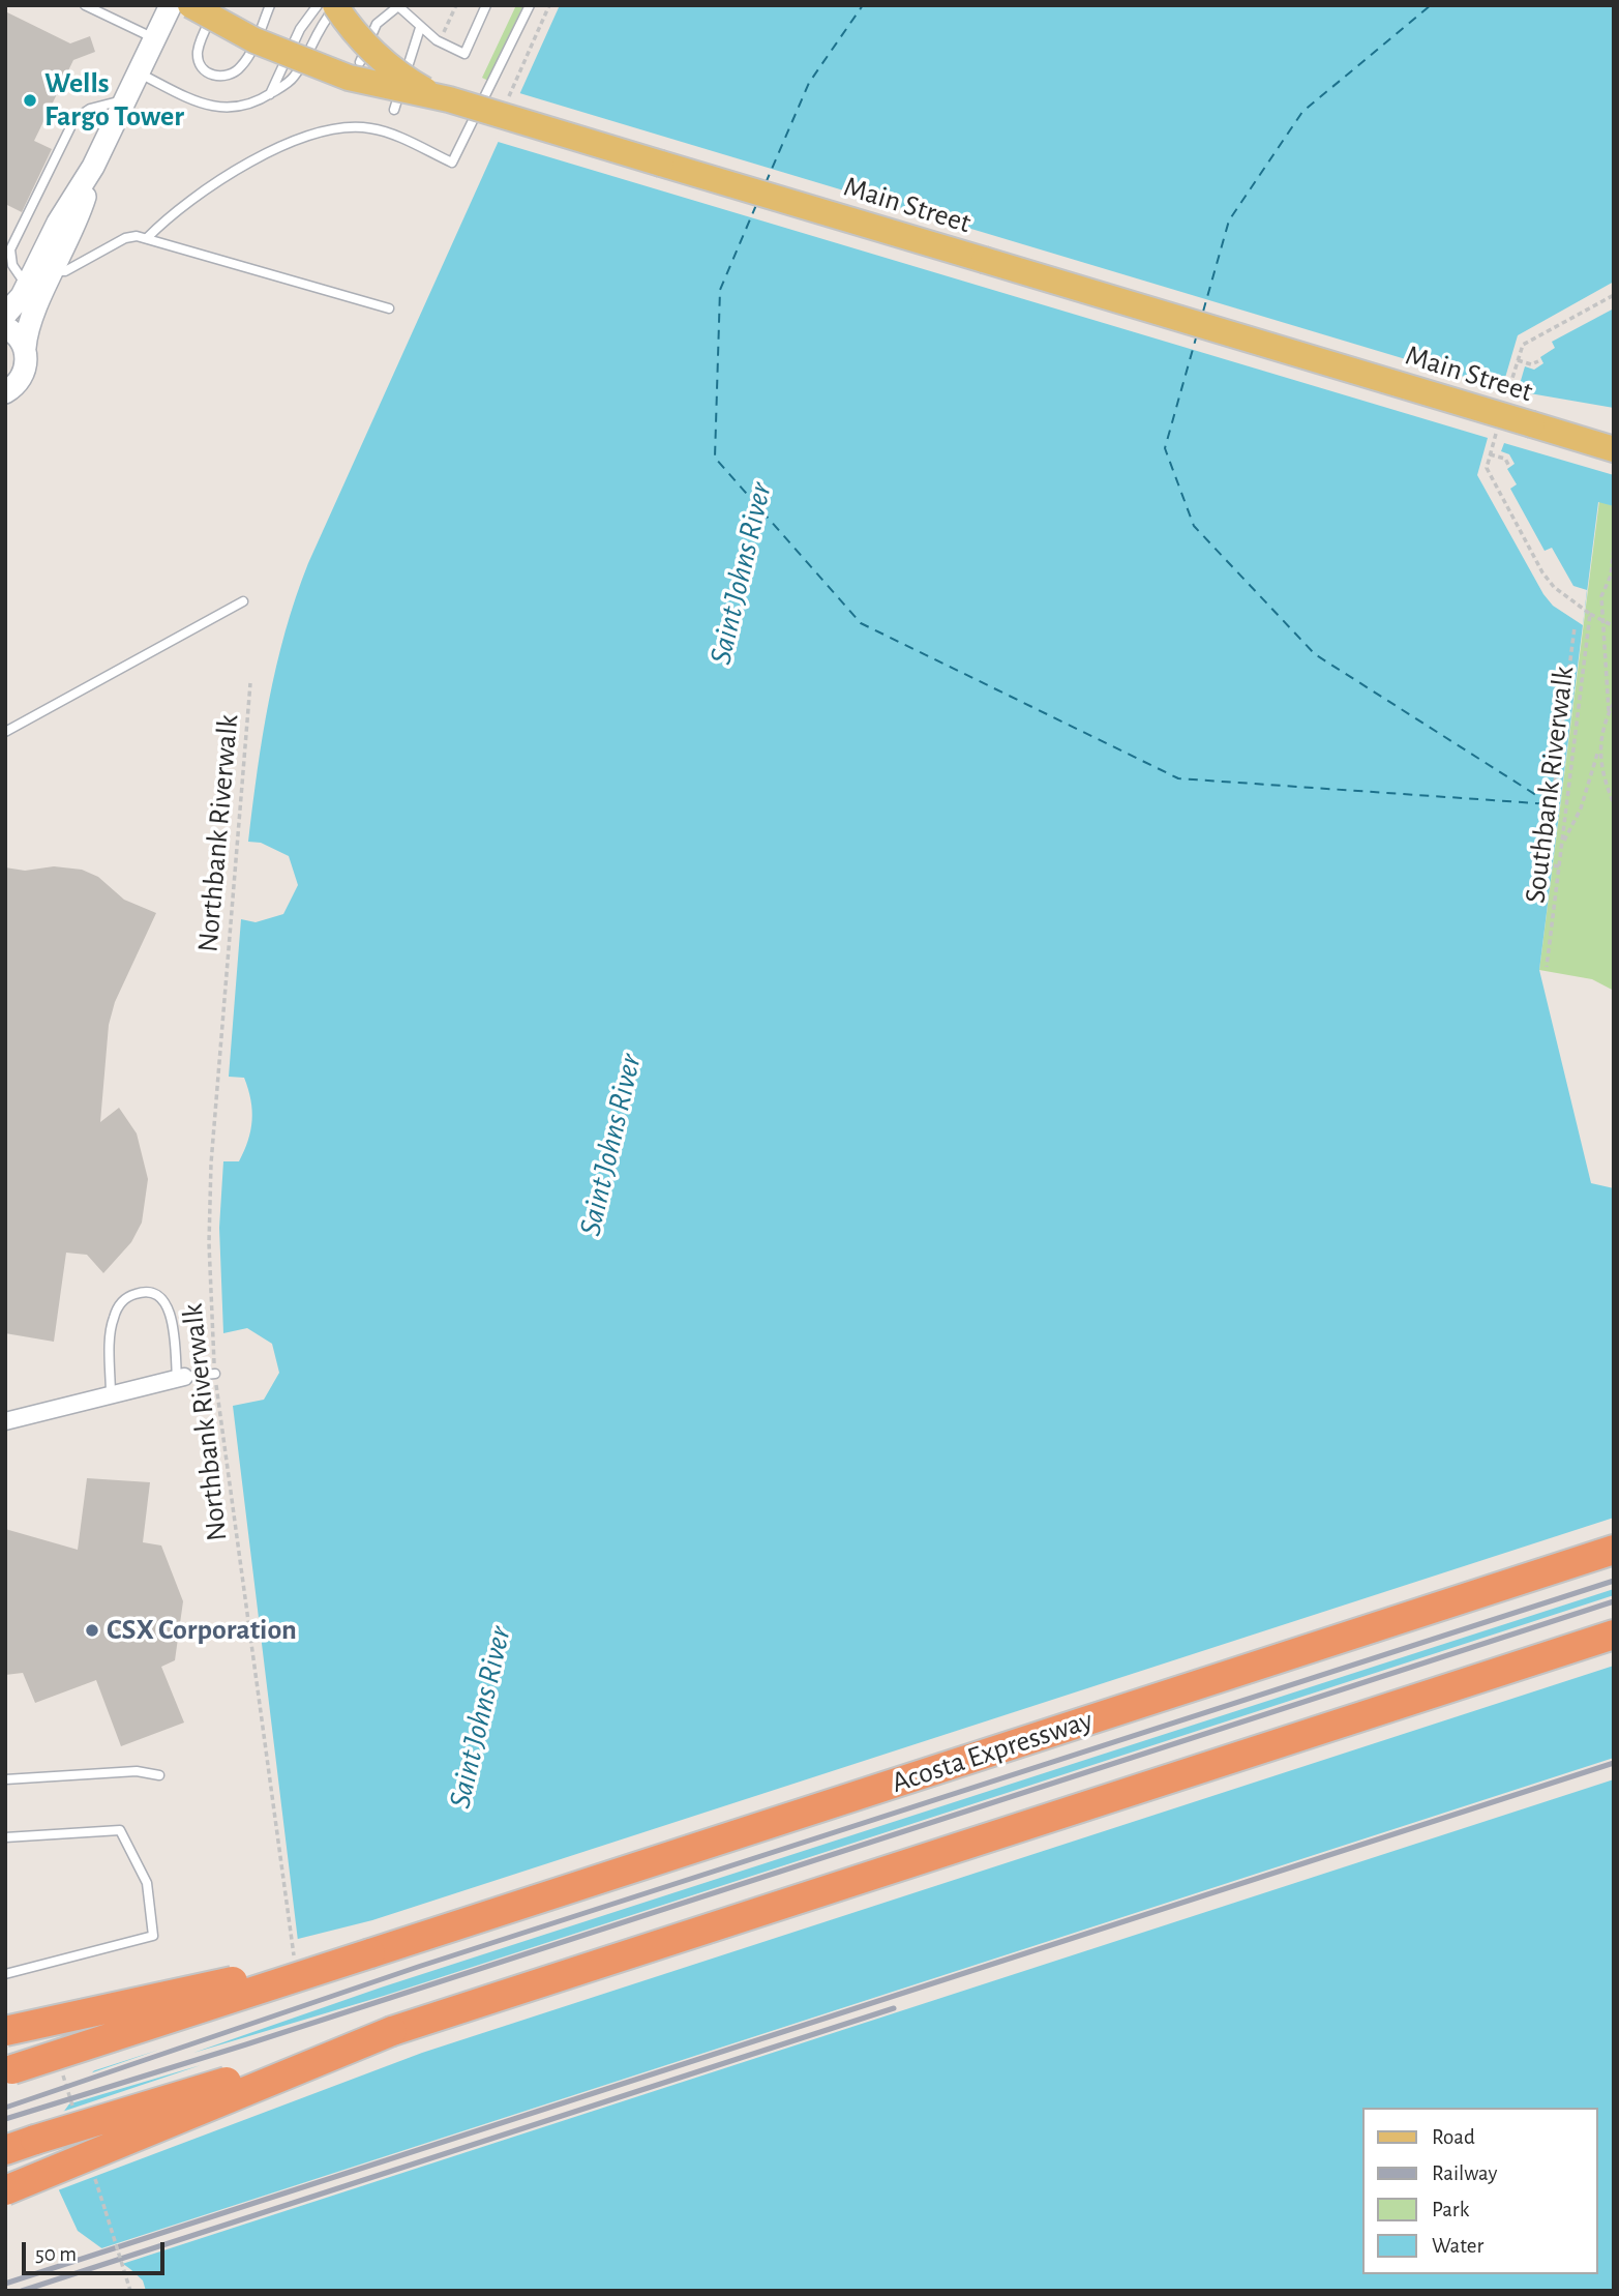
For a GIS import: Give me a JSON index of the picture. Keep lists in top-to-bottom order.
{
  "streets": {
    "highway": ["Acosta Expressway"],
    "main road": ["Main Street"],
    "path": ["Southbank Riverwalk", "Northbank Riverwalk"]
  },
  "water": ["Saint Johns River"],
  "places": ["Wells Fargo Tower", "CSX Corporation"],
  "legend": [
    "Road",
    "Railway",
    "Park",
    "Water"
  ],
  "scale_bar": "50 m"
}
